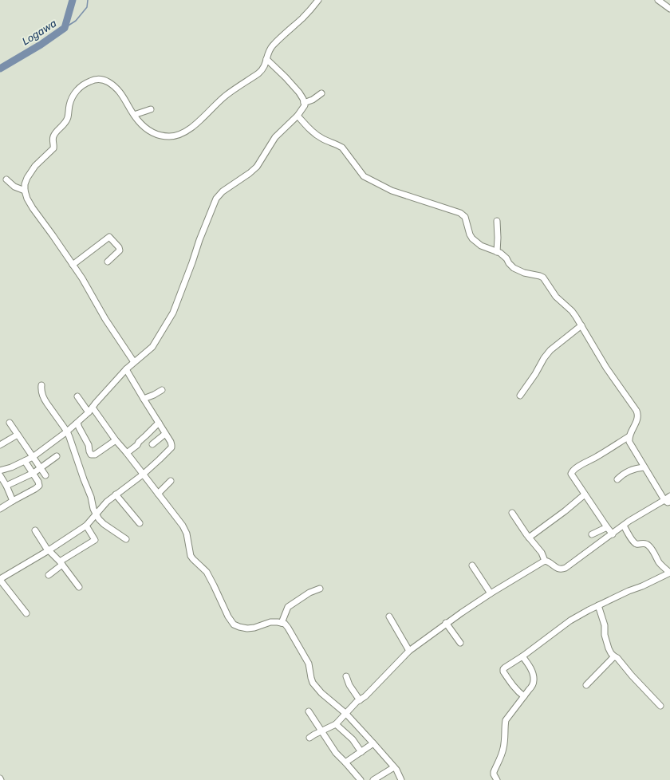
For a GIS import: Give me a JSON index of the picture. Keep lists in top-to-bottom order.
{
  "water": ["Logawa"]
}
